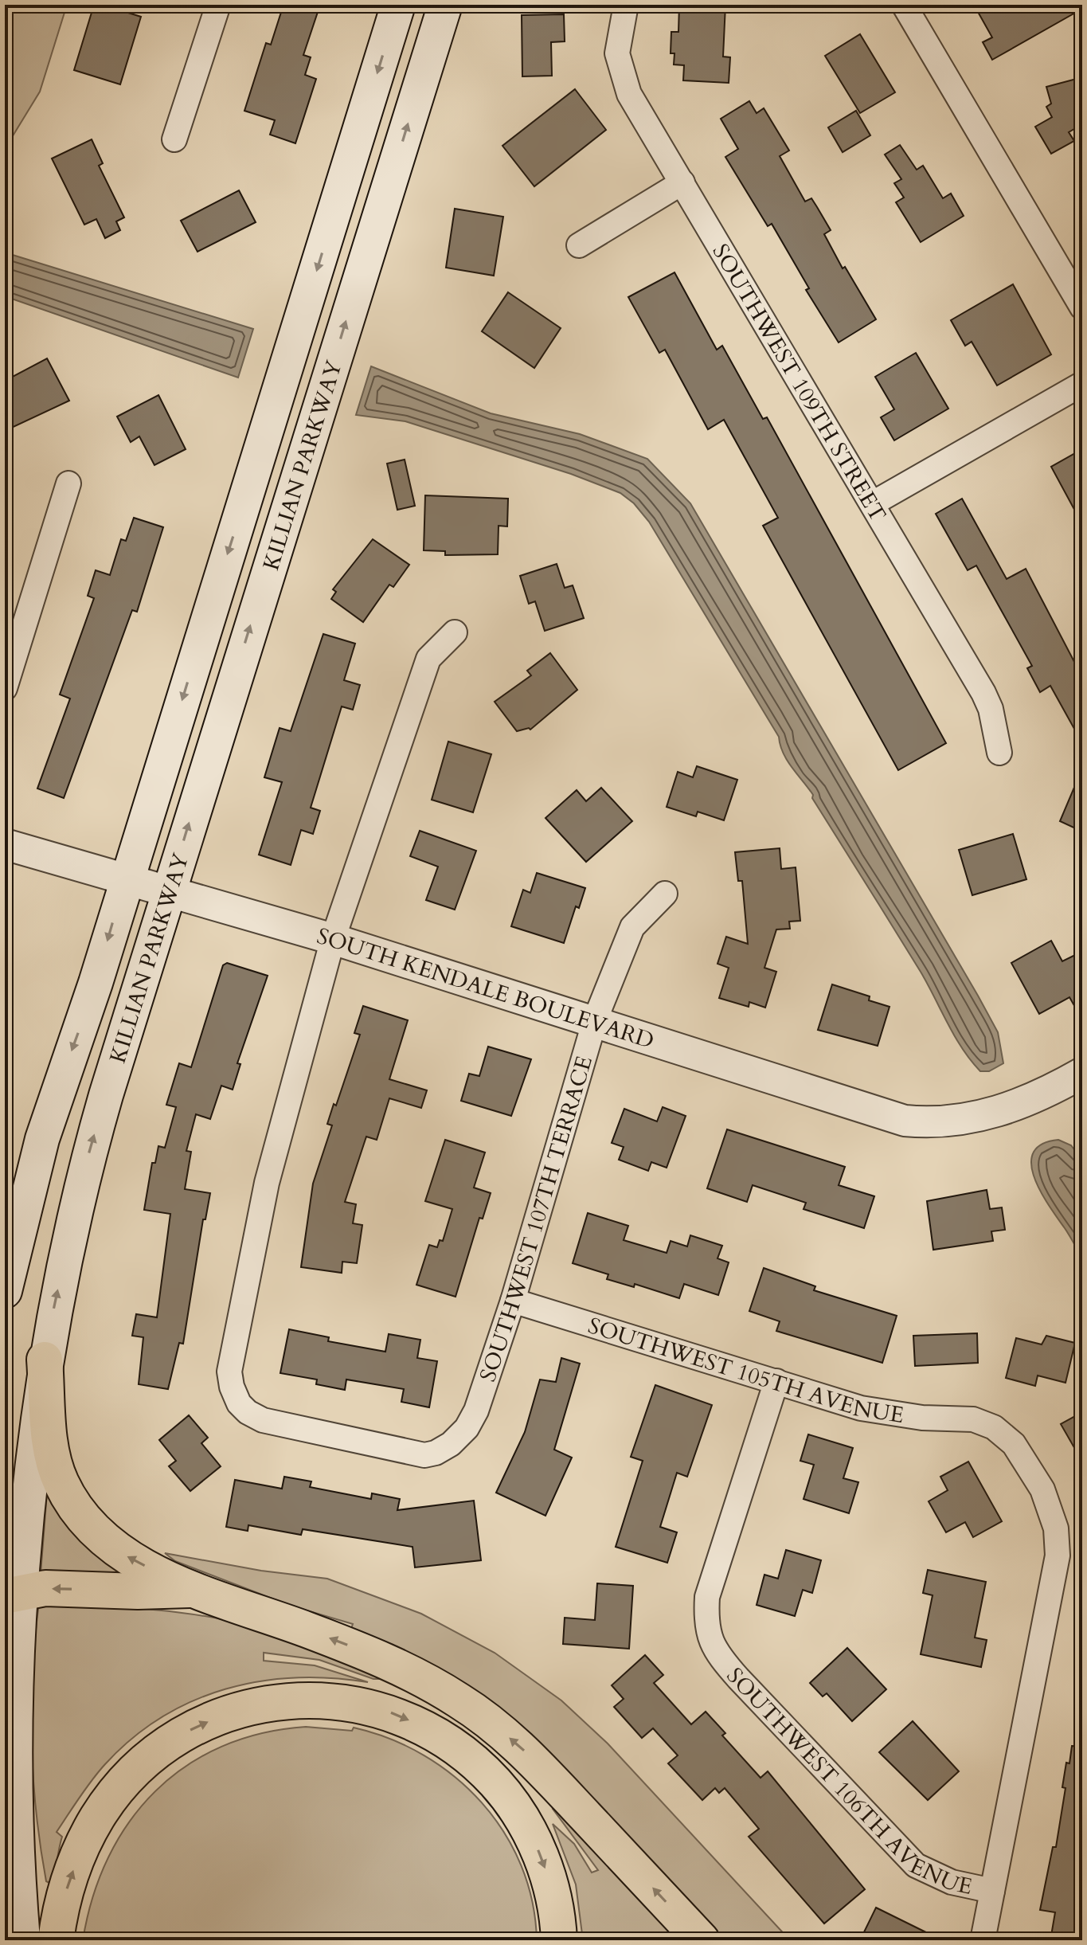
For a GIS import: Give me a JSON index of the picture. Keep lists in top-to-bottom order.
{
  "streets": {
    "main road": ["KILLIAN PARKWAY"],
    "street": [
      "SOUTHWEST 109TH STREET",
      "SOUTH KENDALE BOULEVARD",
      "SOUTHWEST 107TH TERRACE",
      "SOUTHWEST 105TH AVENUE",
      "SOUTHWEST 106TH AVENUE"
    ]
  },
  "crossings": [
    ["KILLIAN PARKWAY", "SOUTH KENDALE BOULEVARD"],
    ["SOUTH KENDALE BOULEVARD", "SOUTHWEST 107TH TERRACE"],
    ["SOUTHWEST 107TH TERRACE", "SOUTHWEST 105TH AVENUE"],
    ["SOUTHWEST 105TH AVENUE", "SOUTHWEST 106TH AVENUE"]
  ]
}
